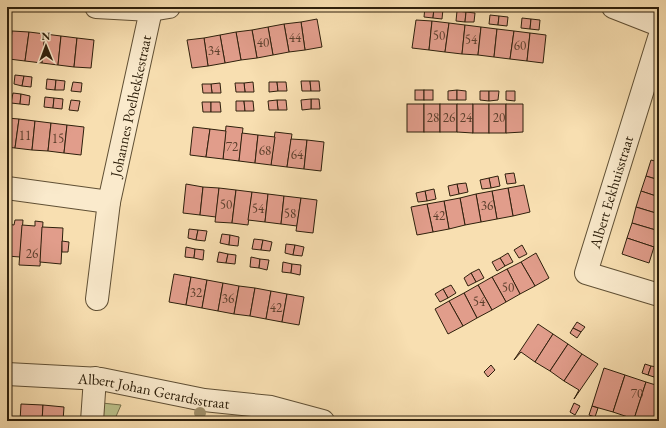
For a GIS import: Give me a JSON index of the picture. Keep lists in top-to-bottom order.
{
  "streets": {
    "street": ["Johannes Poelhekkestraat", "Albert Eekhuisstraat", "Albert Johan Gerardsstraat"]
  },
  "house_numbers": [
    "50",
    "44",
    "54",
    "40",
    "60",
    "34",
    "28",
    "26",
    "24",
    "20",
    "11",
    "15",
    "72",
    "68",
    "64",
    "50",
    "36",
    "54",
    "58",
    "42",
    "26",
    "50",
    "32",
    "36",
    "54",
    "42",
    "70"
  ],
  "north": "top"
}
